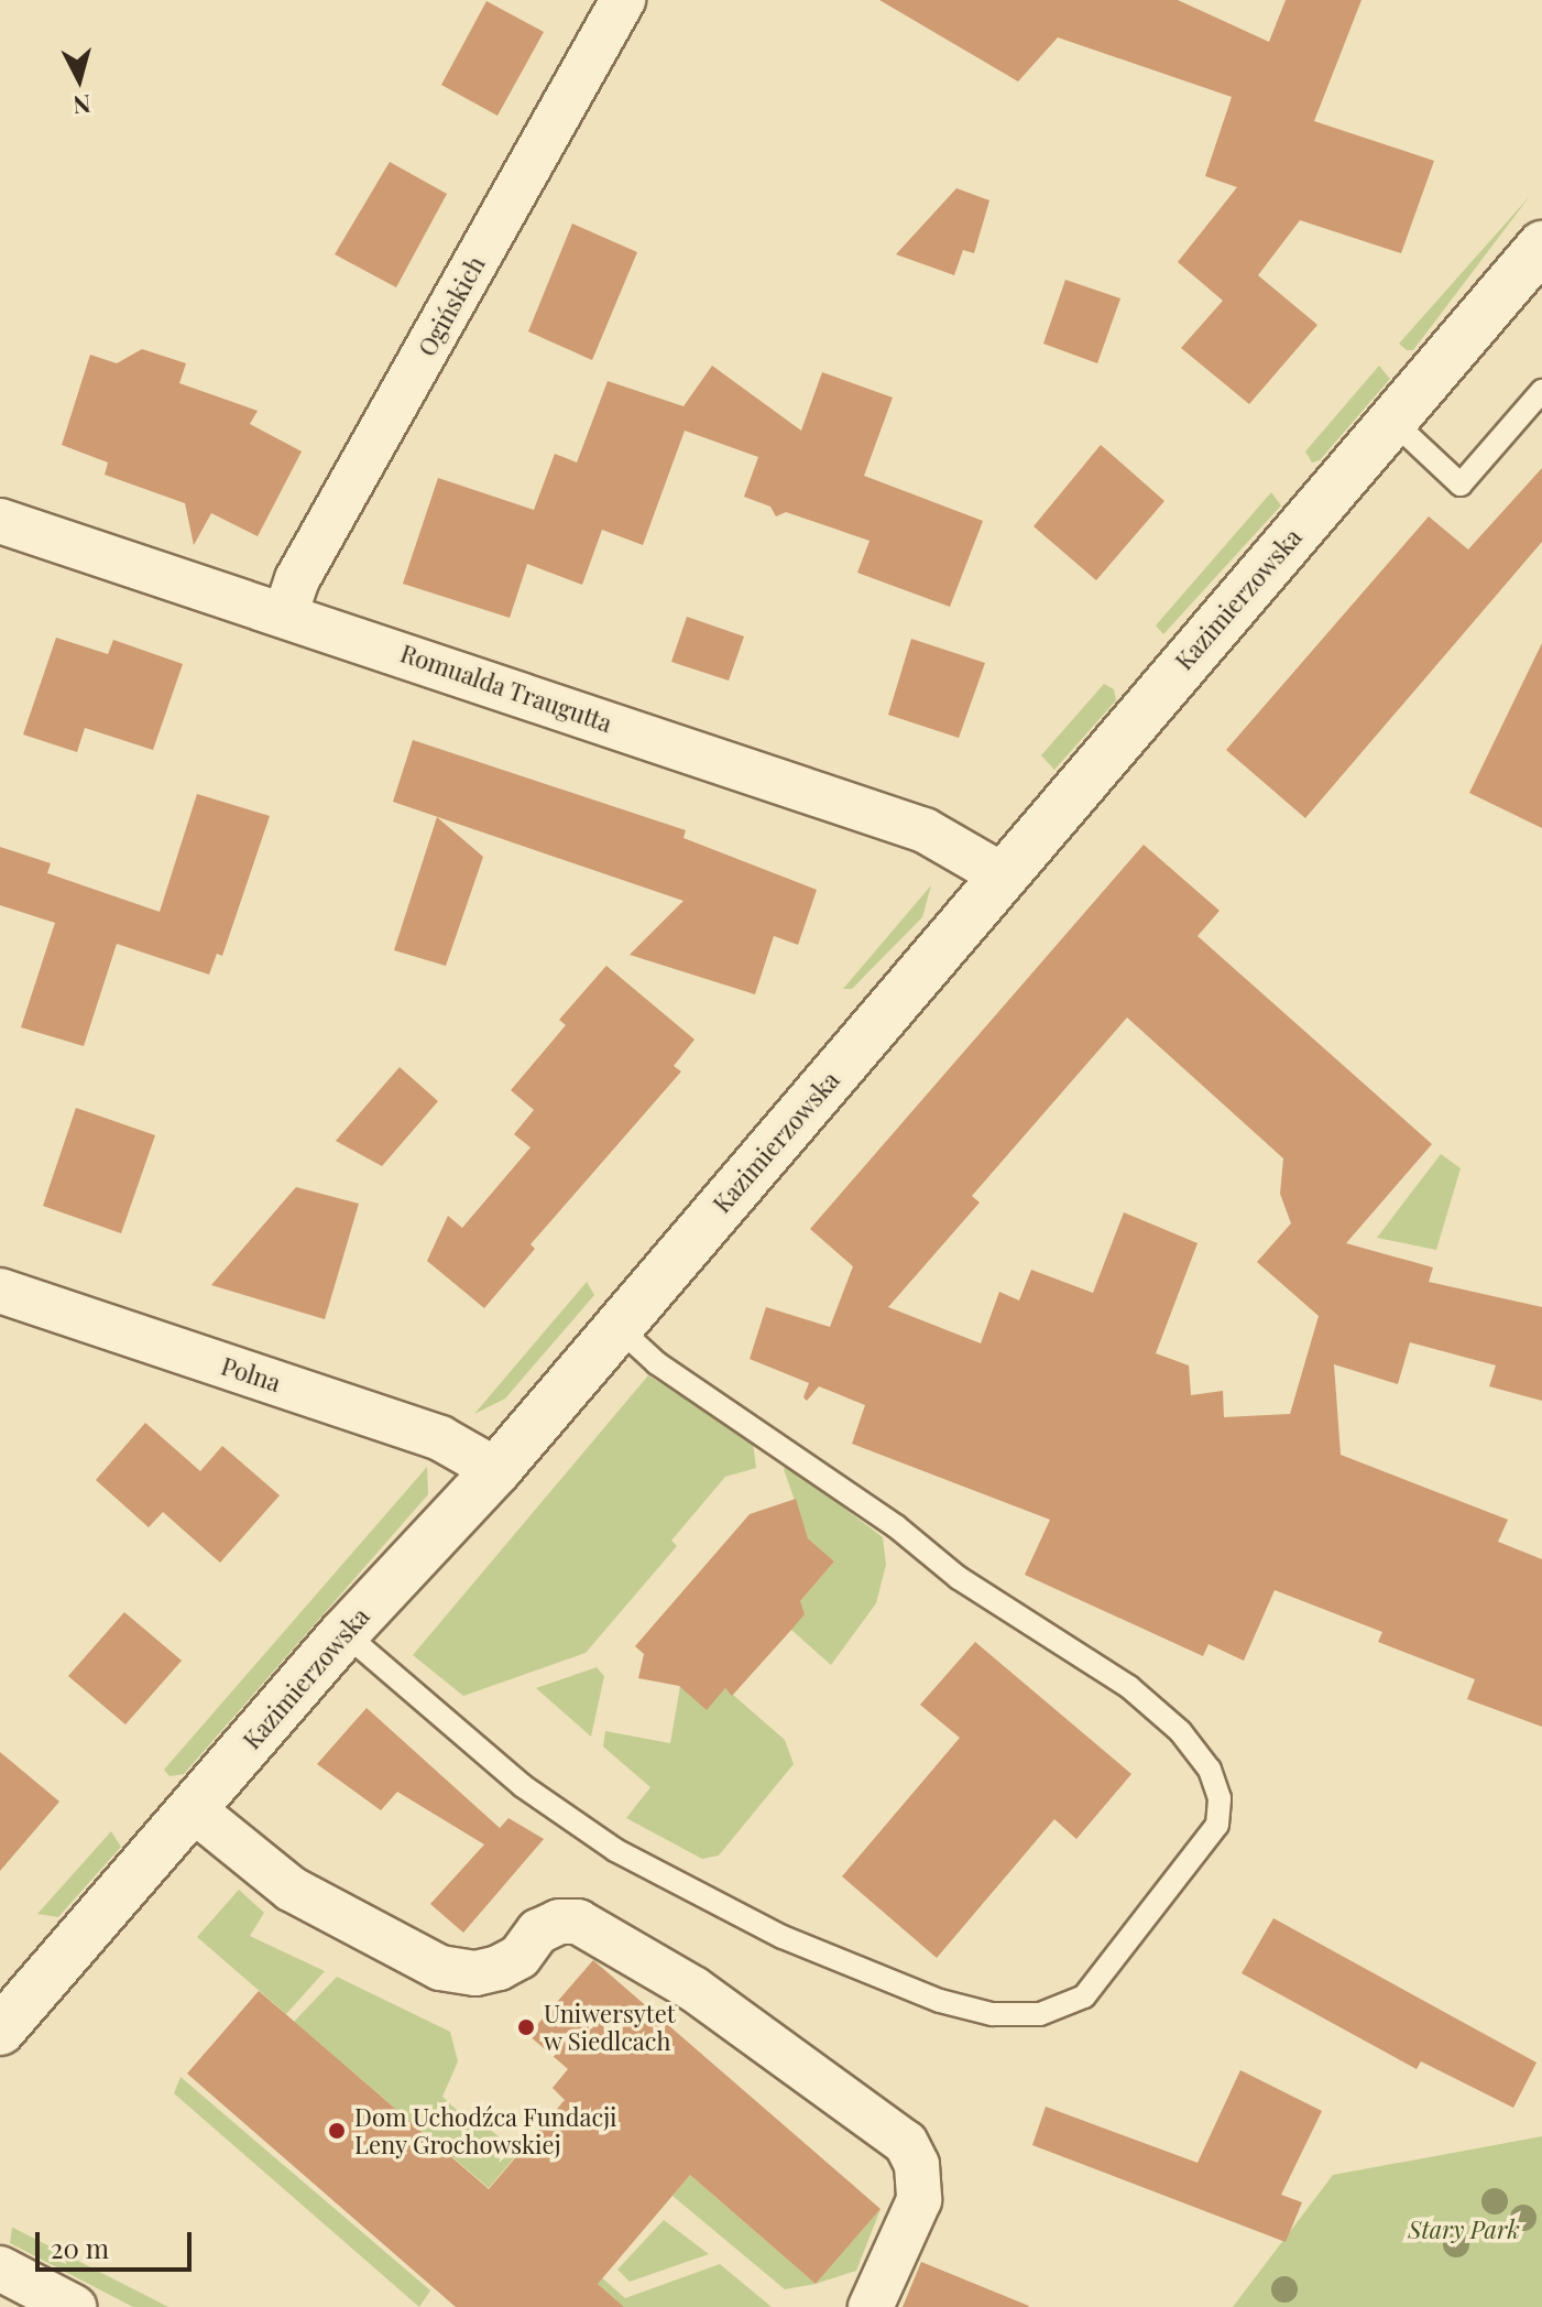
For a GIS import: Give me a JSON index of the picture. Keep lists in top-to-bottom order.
{
  "streets": {
    "main road": ["Kazimierzowska"],
    "street": ["Ogińskich", "Romualda Traugutta", "Polna"]
  },
  "crossings": [
    ["Ogińskich", "Romualda Traugutta"],
    ["Kazimierzowska", "Romualda Traugutta"],
    ["Kazimierzowska", "Polna"]
  ],
  "parks": ["Stary Park"],
  "places": ["Uniwersytet w Siedlcach", "Dom Uchodźca Fundacji Leny Grochowskiej"],
  "scale_bar": "20 m",
  "north": "bottom"
}
